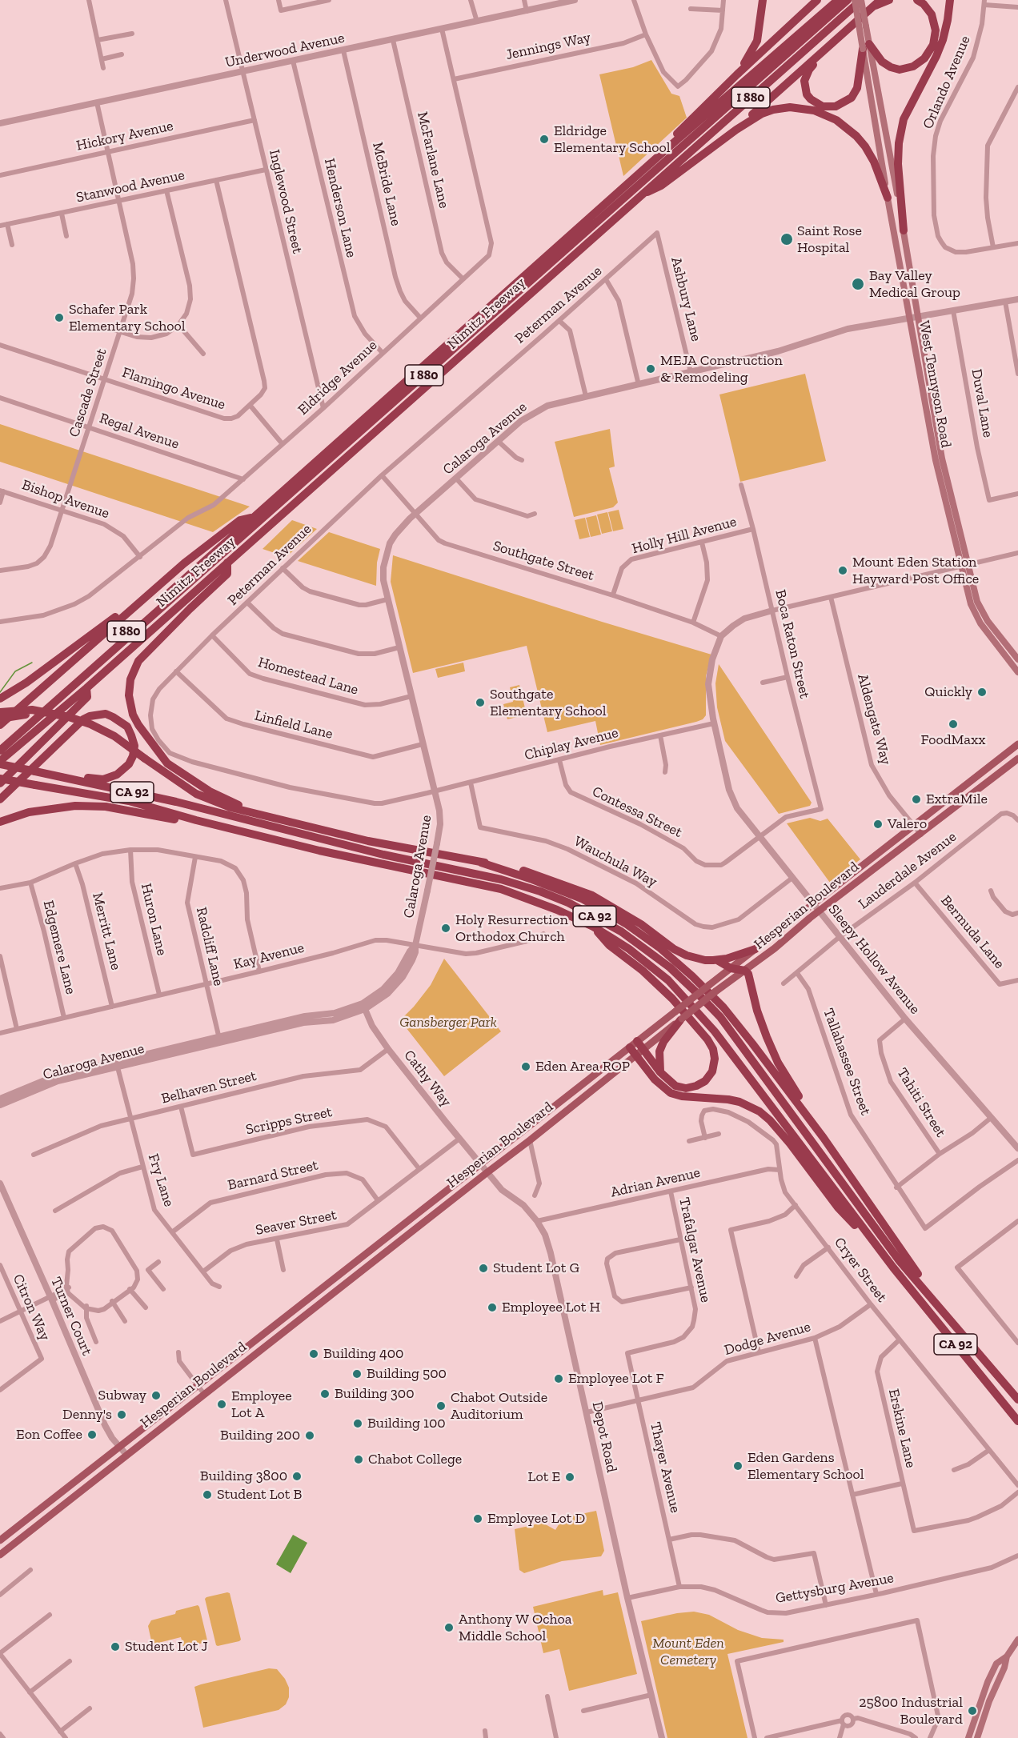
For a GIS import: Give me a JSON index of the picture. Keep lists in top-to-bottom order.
{
  "streets": {
    "highway": ["I 880", "Nimitz Freeway", "CA 92"],
    "main road": ["West Tennyson Road", "Hesperian Boulevard"],
    "street": [
      "Jennings Way",
      "Underwood Avenue",
      "Orlando Avenue",
      "Hickory Avenue",
      "McFarlane Lane",
      "McBride Lane",
      "Stanwood Avenue",
      "Inglewood Street",
      "Henderson Lane",
      "Ashbury Lane",
      "Peterman Avenue",
      "Eldridge Avenue",
      "Flamingo Avenue",
      "Cascade Street",
      "Duval Lane",
      "Regal Avenue",
      "Calaroga Avenue",
      "Bishop Avenue",
      "Holly Hill Avenue",
      "Southgate Street",
      "Boca Raton Street",
      "Homestead Lane",
      "Aldengate Way",
      "Linfield Lane",
      "Chiplay Avenue",
      "Contessa Street",
      "Wauchula Way",
      "Lauderdale Avenue",
      "Huron Lane",
      "Merritt Lane",
      "Bermuda Lane",
      "Radcliff Lane",
      "Edgemere Lane",
      "Kay Avenue",
      "Sleepy Hollow Avenue",
      "Tallahassee Street",
      "Cathy Way",
      "Belhaven Street",
      "Tahiti Street",
      "Scripps Street",
      "Barnard Street",
      "Fry Lane",
      "Adrian Avenue",
      "Seaver Street",
      "Trafalgar Avenue",
      "Cryer Street",
      "Citron Way",
      "Turner Court",
      "Dodge Avenue",
      "Erskine Lane",
      "Depot Road",
      "Thayer Avenue",
      "Gettysburg Avenue"
    ]
  },
  "crossings": [
    ["Jennings Way", "Eldridge Avenue"],
    ["Underwood Avenue", "McFarlane Lane"],
    ["Underwood Avenue", "McBride Lane"],
    ["Underwood Avenue", "Inglewood Street"],
    ["Underwood Avenue", "Henderson Lane"],
    ["Underwood Avenue", "Eldridge Avenue"],
    ["Underwood Avenue", "Cascade Street"],
    ["Hickory Avenue", "Inglewood Street"],
    ["Hickory Avenue", "Cascade Street"],
    ["McFarlane Lane", "Eldridge Avenue"],
    ["McBride Lane", "Eldridge Avenue"],
    ["Stanwood Avenue", "Inglewood Street"],
    ["Stanwood Avenue", "Flamingo Avenue"],
    ["Stanwood Avenue", "Cascade Street"],
    ["Inglewood Street", "Eldridge Avenue"],
    ["Henderson Lane", "Eldridge Avenue"],
    ["Ashbury Lane", "Peterman Avenue"],
    ["Ashbury Lane", "Calaroga Avenue"],
    ["Peterman Avenue", "Calaroga Avenue"],
    ["Peterman Avenue", "Southgate Street"],
    ["Peterman Avenue", "Homestead Lane"],
    ["Peterman Avenue", "Linfield Lane"],
    ["Peterman Avenue", "Chiplay Avenue"],
    ["Nimitz Freeway", "West Tennyson Road"],
    ["Nimitz Freeway", "CA 92"],
    ["Eldridge Avenue", "Regal Avenue"],
    ["Eldridge Avenue", "Bishop Avenue"],
    ["West Tennyson Road", "Calaroga Avenue"],
    ["Flamingo Avenue", "Cascade Street"],
    ["Cascade Street", "Regal Avenue"],
    ["Cascade Street", "Bishop Avenue"],
    ["Duval Lane", "Calaroga Avenue"],
    ["Calaroga Avenue", "Southgate Street"],
    ["Calaroga Avenue", "Homestead Lane"],
    ["Calaroga Avenue", "Linfield Lane"],
    ["Calaroga Avenue", "Chiplay Avenue"],
    ["Calaroga Avenue", "Radcliff Lane"],
    ["Calaroga Avenue", "Kay Avenue"],
    ["Calaroga Avenue", "Cathy Way"],
    ["Calaroga Avenue", "Fry Lane"],
    ["Holly Hill Avenue", "Southgate Street"],
    ["Holly Hill Avenue", "Boca Raton Street"],
    ["Southgate Street", "Sleepy Hollow Avenue"],
    ["Boca Raton Street", "Contessa Street"],
    ["Aldengate Way", "Hesperian Boulevard"],
    ["Chiplay Avenue", "Contessa Street"],
    ["Chiplay Avenue", "Wauchula Way"],
    ["Chiplay Avenue", "Sleepy Hollow Avenue"],
    ["Contessa Street", "Sleepy Hollow Avenue"],
    ["Wauchula Way", "Sleepy Hollow Avenue"],
    ["Lauderdale Avenue", "Bermuda Lane"],
    ["Lauderdale Avenue", "Sleepy Hollow Avenue"],
    ["Lauderdale Avenue", "Tallahassee Street"],
    ["Hesperian Boulevard", "Sleepy Hollow Avenue"],
    ["Hesperian Boulevard", "Cathy Way"],
    ["Hesperian Boulevard", "Turner Court"],
    ["Hesperian Boulevard", "Depot Road"],
    ["Huron Lane", "Kay Avenue"],
    ["Merritt Lane", "Kay Avenue"],
    ["Radcliff Lane", "Kay Avenue"],
    ["Edgemere Lane", "Kay Avenue"],
    ["Sleepy Hollow Avenue", "Tahiti Street"],
    ["Cathy Way", "Belhaven Street"],
    ["Cathy Way", "Seaver Street"],
    ["Cathy Way", "Depot Road"],
    ["Belhaven Street", "Scripps Street"],
    ["Belhaven Street", "Fry Lane"],
    ["Scripps Street", "Seaver Street"],
    ["Barnard Street", "Fry Lane"],
    ["Barnard Street", "Seaver Street"],
    ["Fry Lane", "Seaver Street"],
    ["Adrian Avenue", "Trafalgar Avenue"],
    ["Adrian Avenue", "Cryer Street"],
    ["Adrian Avenue", "Depot Road"],
    ["Trafalgar Avenue", "Thayer Avenue"],
    ["Cryer Street", "Dodge Avenue"],
    ["Cryer Street", "Erskine Lane"],
    ["Dodge Avenue", "Depot Road"],
    ["Dodge Avenue", "Thayer Avenue"],
    ["Depot Road", "Gettysburg Avenue"],
    ["Thayer Avenue", "Gettysburg Avenue"]
  ],
  "parks": ["Gansberger Park", "Mount Eden Cemetery"],
  "places": [
    "Eldridge Elementary School",
    "Saint Rose Hospital",
    "Bay Valley Medical Group",
    "Schafer Park Elementary School",
    "MEJA Construction & Remodeling",
    "Mount Eden Station Hayward Post Office",
    "Quickly",
    "Southgate Elementary School",
    "FoodMaxx",
    "ExtraMile",
    "Valero",
    "Holy Resurrection Orthodox Church",
    "Eden Area ROP",
    "Student Lot G",
    "Employee Lot H",
    "Building 400",
    "Building 500",
    "Employee Lot F",
    "Building 300",
    "Subway",
    "Employee Lot A",
    "Chabot Outside Auditorium",
    "Denny's",
    "Building 100",
    "Eon Coffee",
    "Building 200",
    "Chabot College",
    "Eden Gardens Elementary School",
    "Building 3800",
    "Lot E",
    "Student Lot B",
    "Employee Lot D",
    "Anthony W Ochoa Middle School",
    "Student Lot J",
    "25800 Industrial Boulevard"
  ]
}
